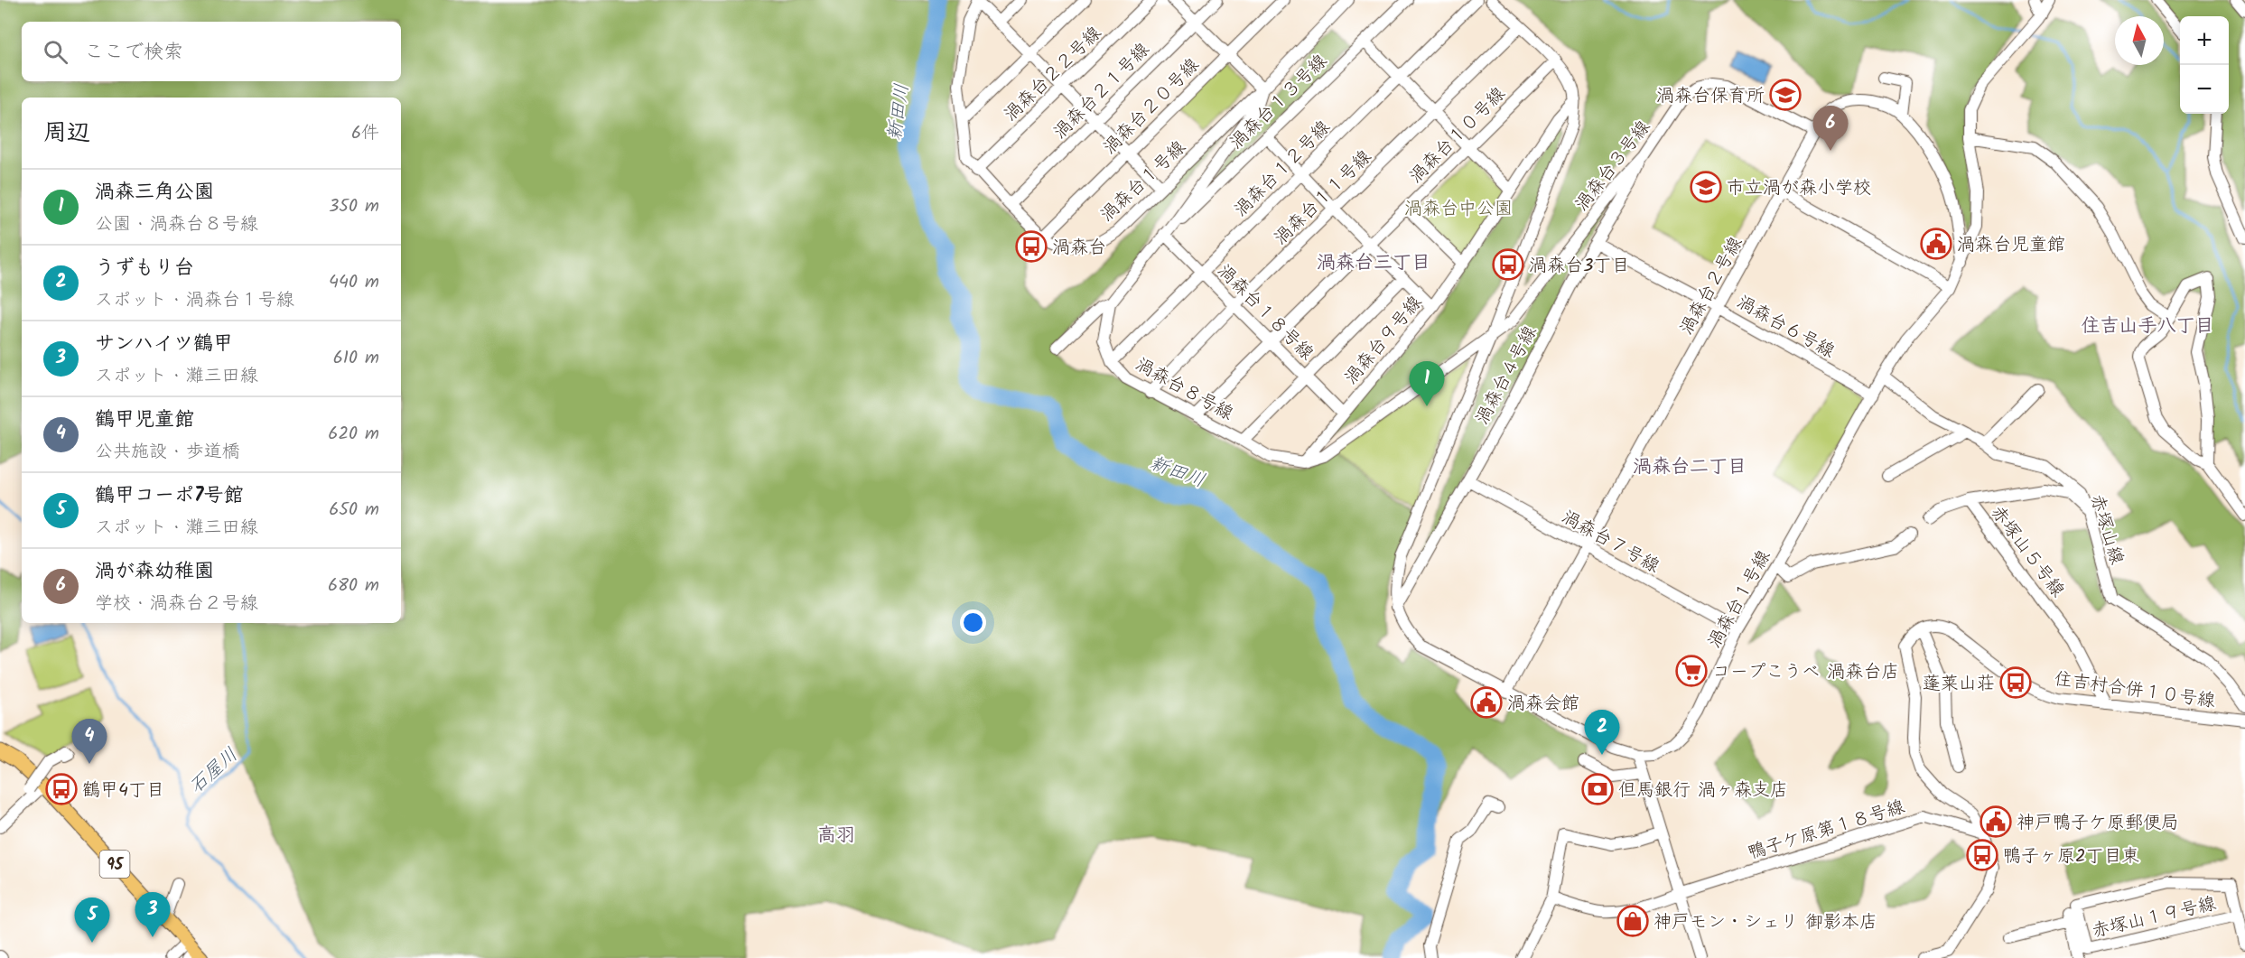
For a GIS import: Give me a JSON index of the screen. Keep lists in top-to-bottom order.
{
  "streets": {
    "main road": ["95"],
    "street": [
      "渦森台２２号線",
      "渦森台２１号線",
      "渦森台１３号線",
      "渦森台２０号線",
      "渦森台１０号線",
      "渦森台３号線",
      "渦森台１２号線",
      "渦森台１号線",
      "渦森台１１号線",
      "渦森台２号線",
      "渦森台１８号線",
      "渦森台６号線",
      "渦森台９号線",
      "渦森台４号線",
      "渦森台８号線",
      "赤塚山線",
      "渦森台７号線",
      "赤塚山５号線",
      "住吉村合併１０号線",
      "鴨子ケ原第１８号線",
      "赤塚山１９号線"
    ]
  },
  "crossings": [
    ["渦森台２２号線", "渦森台１号線"],
    ["渦森台２１号線", "渦森台１号線"],
    ["渦森台１３号線", "渦森台８号線"],
    ["渦森台２０号線", "渦森台１号線"],
    ["渦森台１０号線", "渦森台１号線"],
    ["渦森台１０号線", "渦森台１８号線"],
    ["渦森台１０号線", "渦森台８号線"],
    ["渦森台３号線", "渦森台１号線"],
    ["渦森台３号線", "渦森台２号線"],
    ["渦森台３号線", "渦森台４号線"],
    ["渦森台１２号線", "渦森台１８号線"],
    ["渦森台１２号線", "渦森台８号線"],
    ["渦森台１号線", "渦森台１１号線"],
    ["渦森台１号線", "渦森台２号線"],
    ["渦森台１号線", "渦森台６号線"],
    ["渦森台１号線", "渦森台９号線"],
    ["渦森台１号線", "渦森台４号線"],
    ["渦森台１号線", "渦森台８号線"],
    ["渦森台１号線", "赤塚山線"],
    ["渦森台１号線", "渦森台７号線"],
    ["渦森台１１号線", "渦森台１８号線"],
    ["渦森台１１号線", "渦森台８号線"],
    ["渦森台２号線", "渦森台６号線"],
    ["渦森台２号線", "渦森台７号線"],
    ["渦森台１８号線", "渦森台９号線"],
    ["渦森台１８号線", "渦森台８号線"],
    ["渦森台６号線", "渦森台４号線"],
    ["渦森台９号線", "渦森台８号線"],
    ["渦森台４号線", "渦森台７号線"],
    ["赤塚山線", "赤塚山５号線"],
    ["赤塚山５号線", "住吉村合併１０号線"]
  ],
  "districts": [
    "渦森台三丁目",
    "住吉山手八丁目",
    "渦森台二丁目",
    "高羽"
  ],
  "water": ["新田川", "石屋川"],
  "parks": ["渦森台中公園"],
  "places": {
    "school or university": ["渦森台保育所", "市立渦が森小学校"],
    "public building": ["渦森台児童館", "渦森会館", "神戸鴨子ケ原郵便局"],
    "bus stop": [
      "渦森台",
      "渦森台3丁目",
      "蓬莱山荘",
      "鶴甲4丁目",
      "鴨子ヶ原2丁目東"
    ],
    "supermarket": ["コープこうべ 渦森台店"],
    "bank": ["但馬銀行 渦ヶ森支店"],
    "shop": ["神戸モン・シェリ 御影本店"]
  },
  "north": "top",
  "page": {
    "map_buttons": ["+", "−"],
    "search": "ここで検索",
    "heading": ["周辺", "6件"],
    "pins": [
      "6",
      "1",
      "2",
      "4",
      "3",
      "5"
    ],
    "list": [
      {
        "mark": "1",
        "name": "渦森三角公園",
        "note": "公園 · 渦森台８号線",
        "value": "350 m"
      },
      {
        "mark": "2",
        "name": "うずもり台",
        "note": "スポット · 渦森台１号線",
        "value": "440 m"
      },
      {
        "mark": "3",
        "name": "サンハイツ鶴甲",
        "note": "スポット · 灘三田線",
        "value": "610 m"
      },
      {
        "mark": "4",
        "name": "鶴甲児童館",
        "note": "公共施設 · 歩道橋",
        "value": "620 m"
      },
      {
        "mark": "5",
        "name": "鶴甲コーポ7号館",
        "note": "スポット · 灘三田線",
        "value": "650 m"
      },
      {
        "mark": "6",
        "name": "渦が森幼稚園",
        "note": "学校 · 渦森台２号線",
        "value": "680 m"
      }
    ]
  }
}
